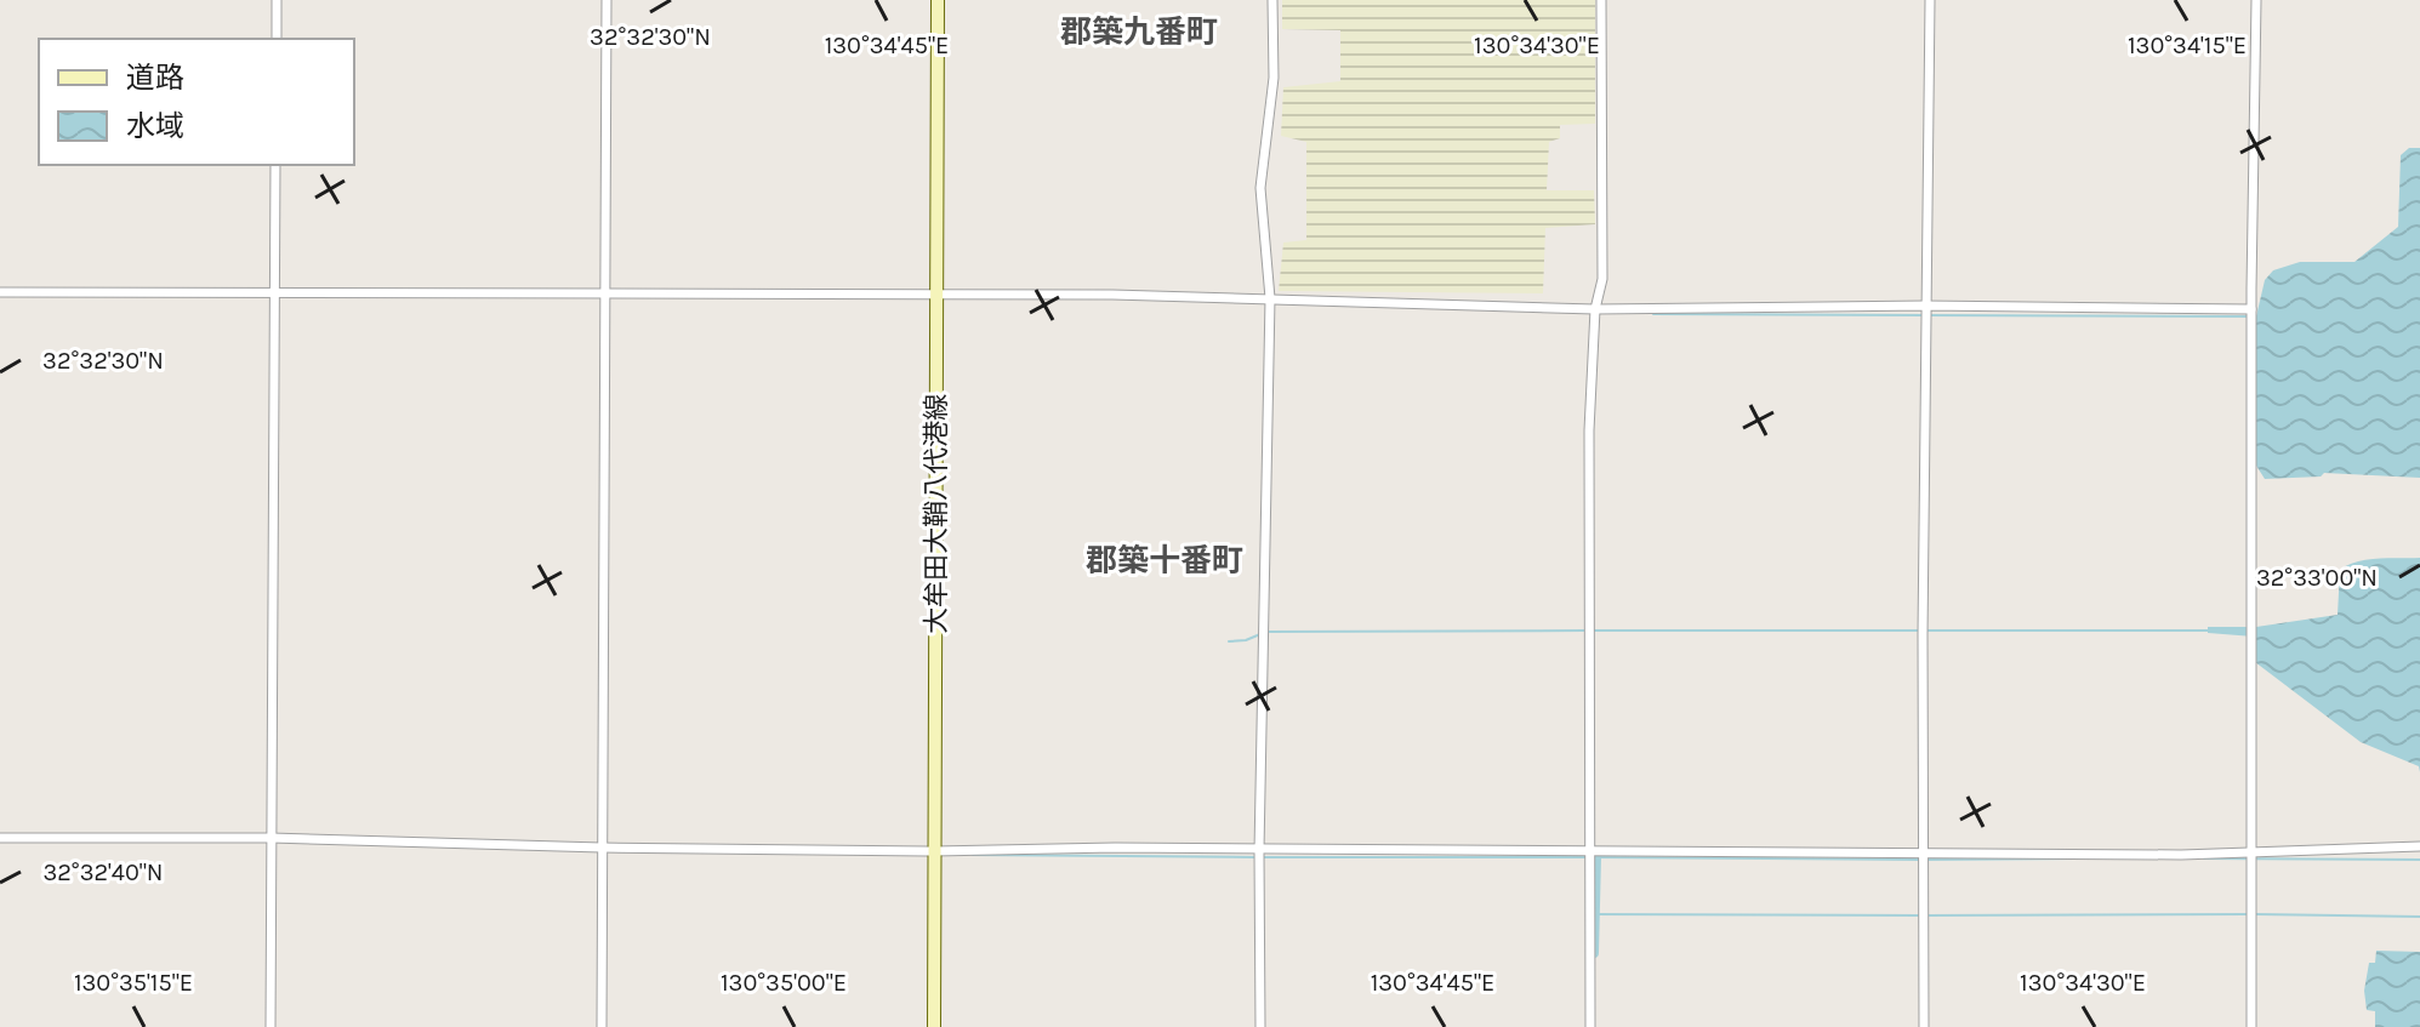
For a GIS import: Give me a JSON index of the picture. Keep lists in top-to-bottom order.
{
  "streets": {
    "main road": ["大牟田大鞘八代港線"]
  },
  "districts": ["郡築九番町", "郡築十番町"],
  "legend": ["道路", "水域"],
  "coordinates": [
    "32°32'30\"N",
    "130°34'45\"E",
    "130°34'30\"E",
    "130°34'15\"E",
    "32°33'00\"N",
    "32°32'40\"N",
    "130°35'15\"E",
    "130°35'00\"E"
  ]
}
